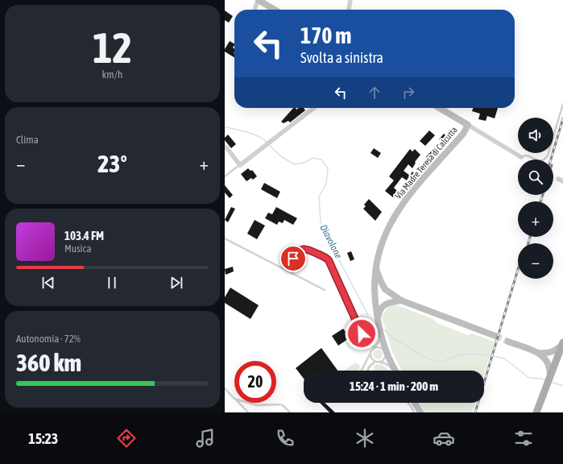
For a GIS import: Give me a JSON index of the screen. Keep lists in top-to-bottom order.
{
  "streets": {
    "street": ["Via Madre Teresa di Calcutta"]
  },
  "water": ["Diavolone"],
  "page": {
    "tile": [
      ["12", "km/h"],
      "Clima",
      ["Autonomia · 72%", "360 km"]
    ],
    "turn": ["170 m", "Svolta a sinistra"],
    "map_buttons": ["+", "−"],
    "heat": ["−", "23°", "+"],
    "song": ["103.4 FM", "Musica"],
    "limit": "20",
    "trip": "15:24 · 1 min · 200 m",
    "tabs": "15:23"
  }
}
